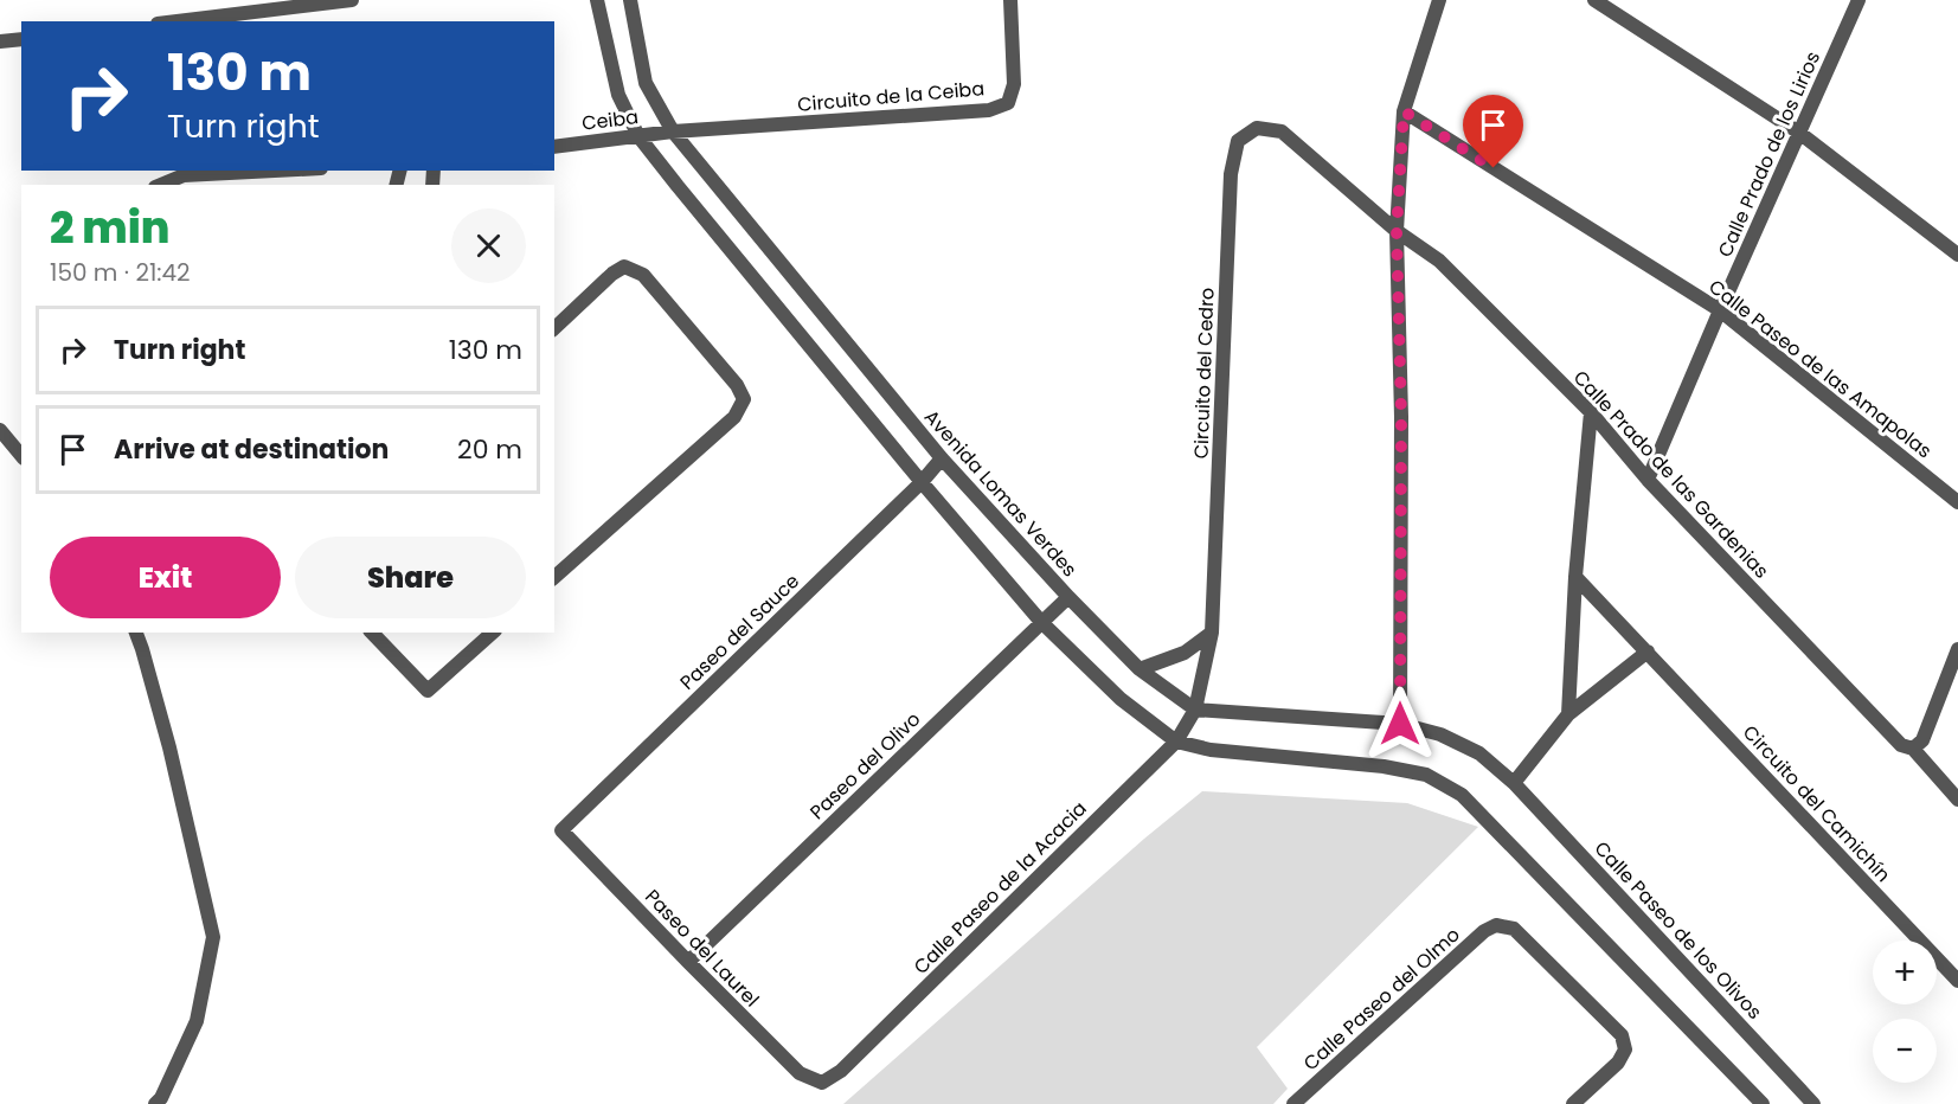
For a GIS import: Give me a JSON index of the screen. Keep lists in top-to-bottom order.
{
  "streets": {
    "street": [
      "Circuito de la Ceiba",
      "Ceiba",
      "Calle Prado de los Lirios",
      "Calle Paseo de las Amapolas",
      "Circuito del Cedro",
      "Calle Prado de las Gardenias",
      "Avenida Lomas Verdes",
      "Paseo del Sauce",
      "Paseo del Olivo",
      "Circuito del Camichín",
      "Calle Paseo de la Acacia",
      "Calle Paseo de los Olivos",
      "Paseo del Laurel",
      "Calle Paseo del Olmo"
    ]
  },
  "crossings": [
    ["Circuito de la Ceiba", "Ceiba"],
    ["Circuito de la Ceiba", "Avenida Lomas Verdes"],
    ["Ceiba", "Avenida Lomas Verdes"],
    ["Calle Prado de los Lirios", "Calle Paseo de las Amapolas"],
    ["Calle Prado de los Lirios", "Calle Prado de las Gardenias"],
    ["Circuito del Cedro", "Calle Prado de las Gardenias"],
    ["Circuito del Cedro", "Avenida Lomas Verdes"],
    ["Circuito del Cedro", "Calle Paseo de la Acacia"],
    ["Avenida Lomas Verdes", "Paseo del Sauce"],
    ["Avenida Lomas Verdes", "Paseo del Olivo"],
    ["Avenida Lomas Verdes", "Calle Paseo de la Acacia"],
    ["Paseo del Sauce", "Paseo del Laurel"],
    ["Paseo del Olivo", "Paseo del Laurel"],
    ["Calle Paseo de la Acacia", "Paseo del Laurel"]
  ],
  "page": {
    "turn": ["130 m", "Turn right"],
    "heading": ["2 min", "150 m · 21:42"],
    "list": [
      {
        "name": "Turn right",
        "value": "130 m"
      },
      {
        "name": "Arrive at destination",
        "value": "20 m"
      }
    ],
    "buttons": ["Exit", "Share"],
    "map_buttons": ["+", "−"]
  }
}
